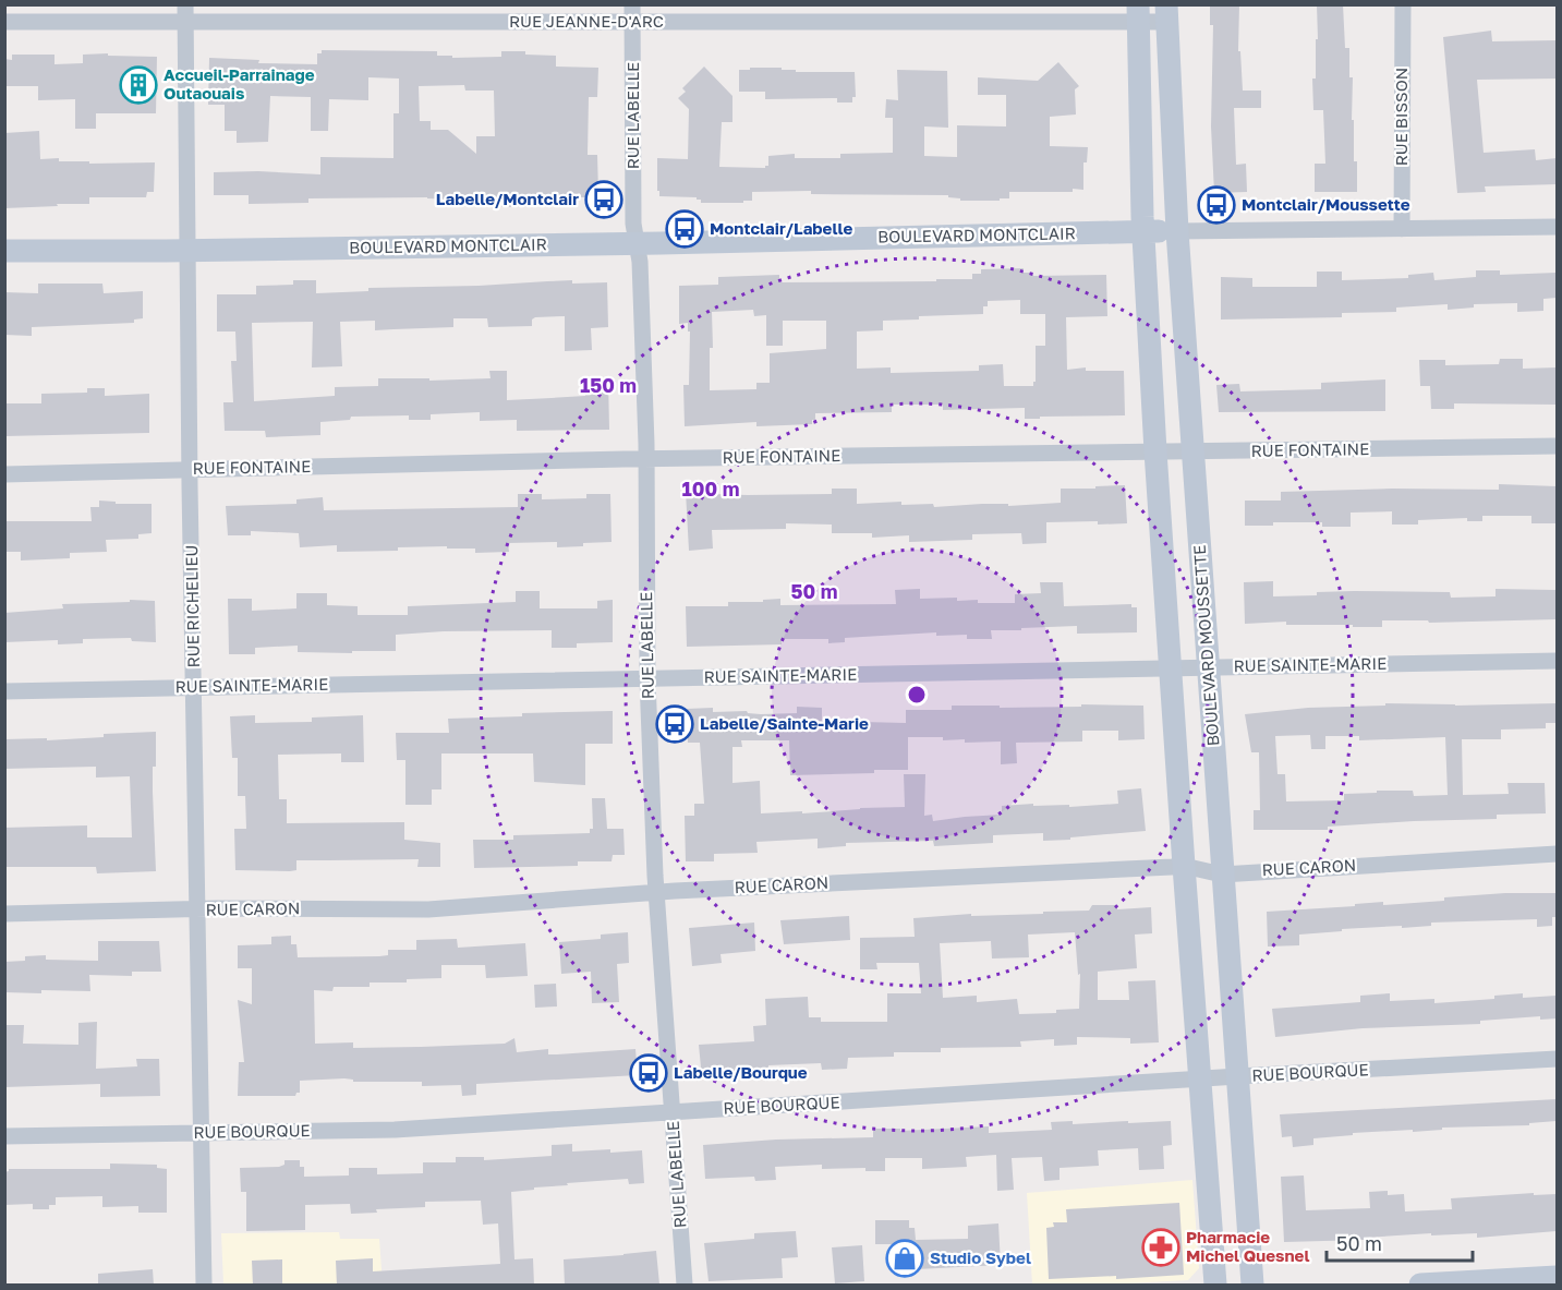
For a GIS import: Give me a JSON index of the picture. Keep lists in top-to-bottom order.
{
  "streets": {
    "street": [
      "RUE JEANNE-D'ARC",
      "RUE LABELLE",
      "RUE BISSON",
      "BOULEVARD MONTCLAIR",
      "RUE FONTAINE",
      "RUE RICHELIEU",
      "BOULEVARD MOUSSETTE",
      "RUE SAINTE-MARIE",
      "RUE CARON",
      "RUE BOURQUE"
    ]
  },
  "crossings": [
    ["RUE JEANNE-D'ARC", "RUE LABELLE"],
    ["RUE JEANNE-D'ARC", "RUE RICHELIEU"],
    ["RUE JEANNE-D'ARC", "BOULEVARD MOUSSETTE"],
    ["RUE LABELLE", "BOULEVARD MONTCLAIR"],
    ["RUE LABELLE", "RUE FONTAINE"],
    ["RUE LABELLE", "RUE SAINTE-MARIE"],
    ["RUE LABELLE", "RUE CARON"],
    ["RUE LABELLE", "RUE BOURQUE"],
    ["RUE BISSON", "BOULEVARD MONTCLAIR"],
    ["BOULEVARD MONTCLAIR", "RUE RICHELIEU"],
    ["BOULEVARD MONTCLAIR", "BOULEVARD MOUSSETTE"],
    ["RUE FONTAINE", "RUE RICHELIEU"],
    ["RUE FONTAINE", "BOULEVARD MOUSSETTE"],
    ["RUE RICHELIEU", "RUE SAINTE-MARIE"],
    ["RUE RICHELIEU", "RUE CARON"],
    ["RUE RICHELIEU", "RUE BOURQUE"],
    ["BOULEVARD MOUSSETTE", "RUE SAINTE-MARIE"],
    ["BOULEVARD MOUSSETTE", "RUE CARON"],
    ["BOULEVARD MOUSSETTE", "RUE BOURQUE"]
  ],
  "places": {
    "building": ["Accueil-Parrainage Outaouais"],
    "bus stop": [
      "Labelle/Montclair",
      "Montclair/Moussette",
      "Montclair/Labelle",
      "Labelle/Sainte-Marie",
      "Labelle/Bourque"
    ],
    "pharmacy": ["Pharmacie Michel Quesnel"],
    "shop": ["Studio Sybel"]
  },
  "scale_bar": "50 m",
  "rings": ["150 m", "100 m", "50 m"]
}
